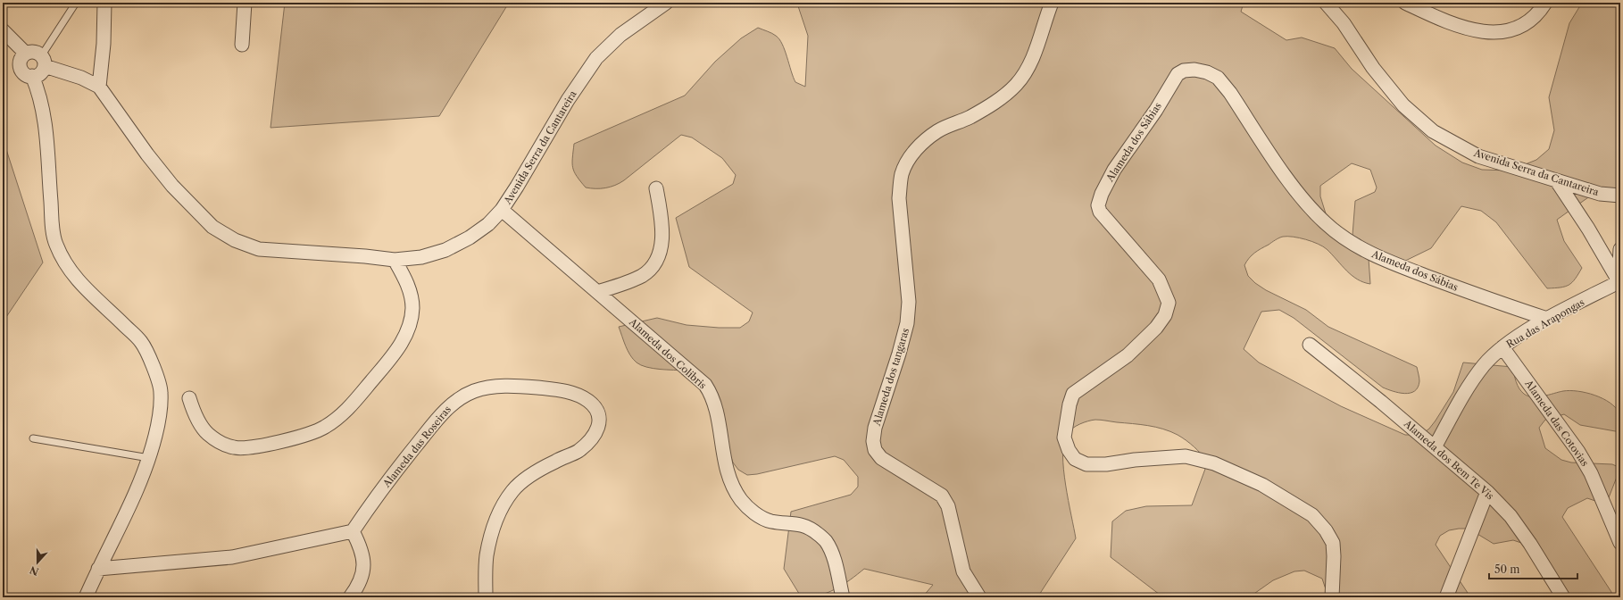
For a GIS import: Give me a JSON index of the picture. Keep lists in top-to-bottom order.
{
  "streets": {
    "street": [
      "Alameda dos Sábias",
      "Avenida Serra da Cantareira",
      "Rua das Arapongas",
      "Alameda dos Colibris",
      "Alameda dos tangaras",
      "Alameda das Cotovias",
      "Alameda das Roseiras",
      "Alameda dos Bem Te Vis"
    ]
  },
  "crossings": [
    ["Alameda dos Sábias", "Rua das Arapongas"],
    ["Avenida Serra da Cantareira", "Alameda dos Colibris"],
    ["Rua das Arapongas", "Alameda das Cotovias"],
    ["Rua das Arapongas", "Alameda dos Bem Te Vis"]
  ],
  "scale_bar": "50 m",
  "north": "bottom"
}
